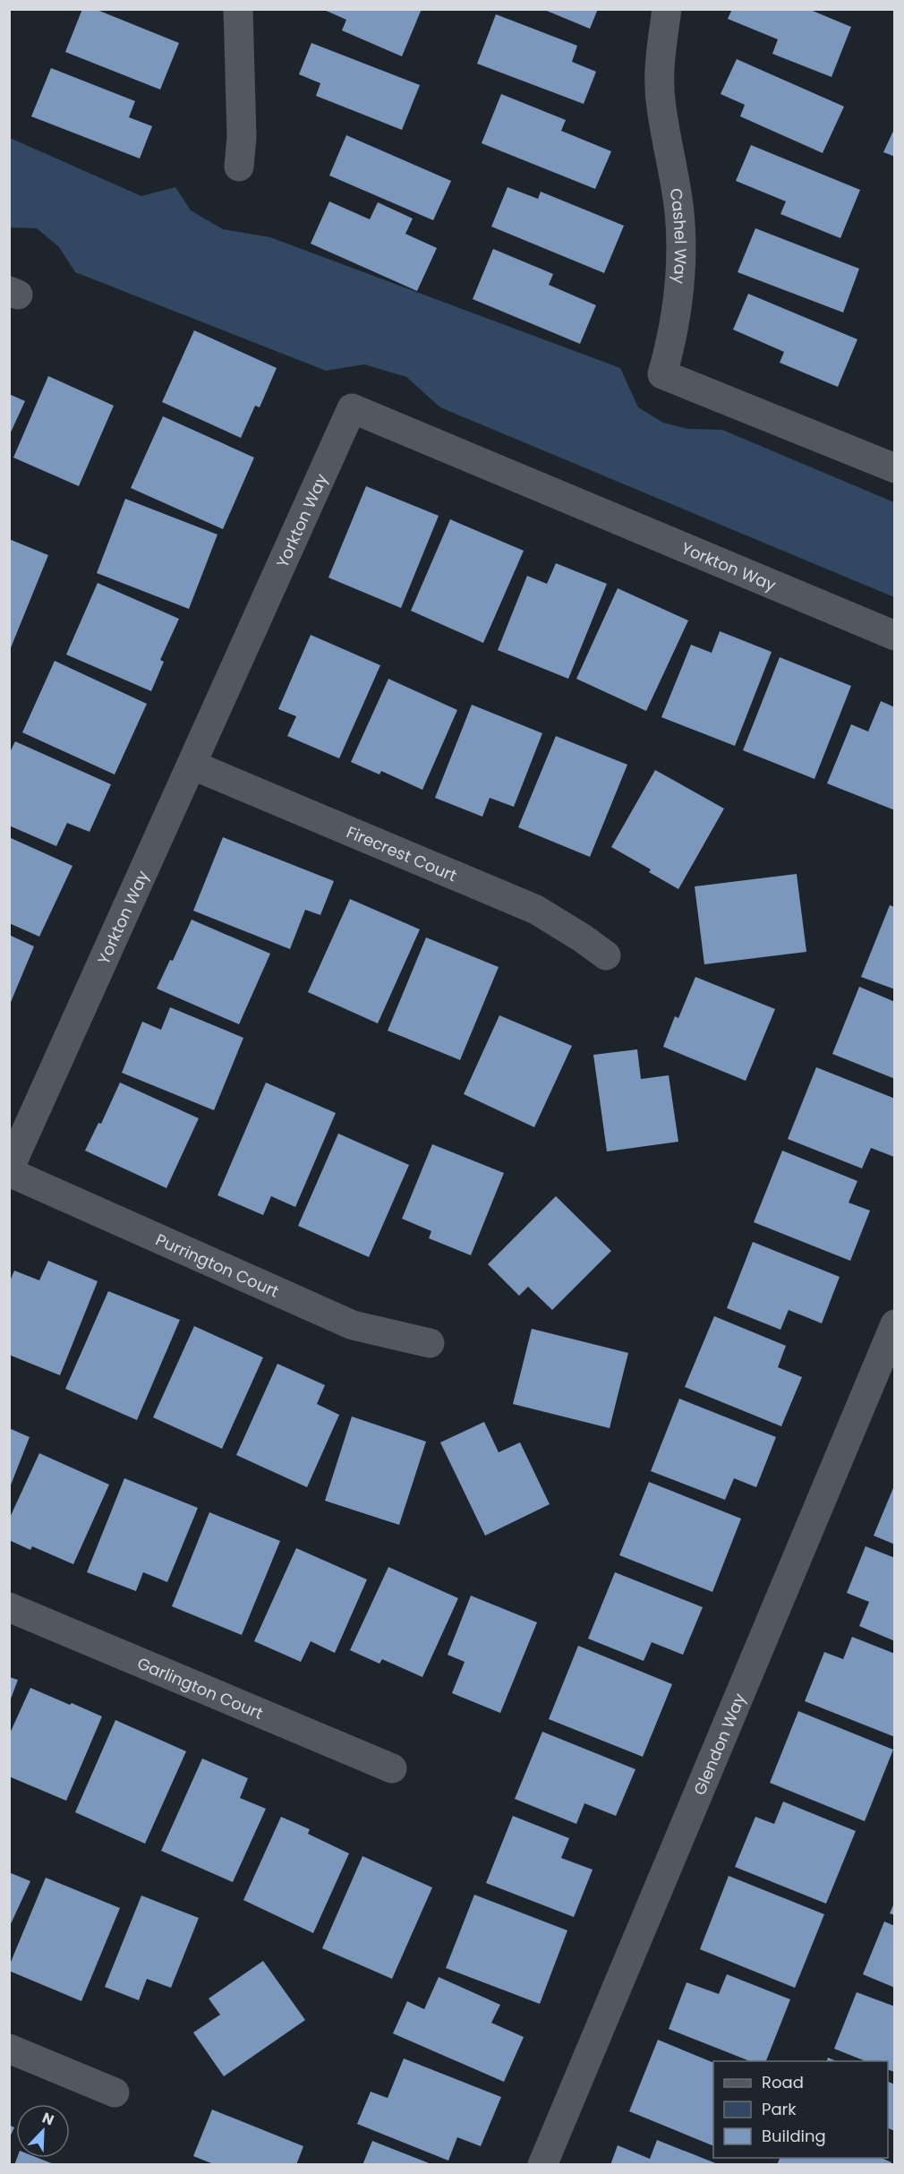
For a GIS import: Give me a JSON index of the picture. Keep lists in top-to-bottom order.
{
  "streets": {
    "street": [
      "Cashel Way",
      "Yorkton Way",
      "Firecrest Court",
      "Purrington Court",
      "Garlington Court",
      "Glendon Way"
    ]
  },
  "crossings": [
    ["Yorkton Way", "Firecrest Court"],
    ["Yorkton Way", "Purrington Court"]
  ],
  "legend": ["Road", "Park", "Building"],
  "north": "top right"
}
